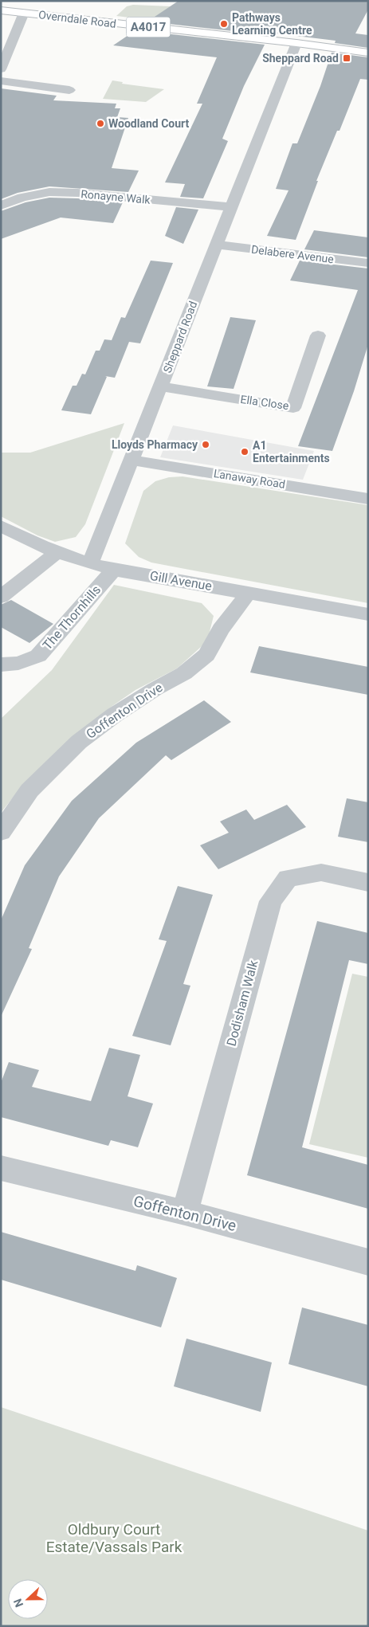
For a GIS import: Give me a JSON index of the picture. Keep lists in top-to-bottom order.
{
  "streets": {
    "main road": ["Overndale Road", "A4017"],
    "street": [
      "Ronayne Walk",
      "Delabere Avenue",
      "Sheppard Road",
      "Ella Close",
      "Lanaway Road",
      "Gill Avenue",
      "The Thornhills",
      "Goffenton Drive",
      "Dodisham Walk"
    ]
  },
  "crossings": [
    ["Overndale Road", "Sheppard Road"],
    ["Ronayne Walk", "Sheppard Road"],
    ["Delabere Avenue", "Sheppard Road"],
    ["Sheppard Road", "Ella Close"],
    ["Sheppard Road", "Lanaway Road"],
    ["Sheppard Road", "Gill Avenue"],
    ["Gill Avenue", "The Thornhills"],
    ["Gill Avenue", "Goffenton Drive"],
    ["Goffenton Drive", "Dodisham Walk"]
  ],
  "parks": ["Oldbury Court Estate/Vassals Park"],
  "places": {
    "other": [
      "Pathways Learning Centre",
      "Woodland Court",
      "Lloyds Pharmacy",
      "A1 Entertainments"
    ],
    "transit": ["Sheppard Road"]
  },
  "north": "left"
}
